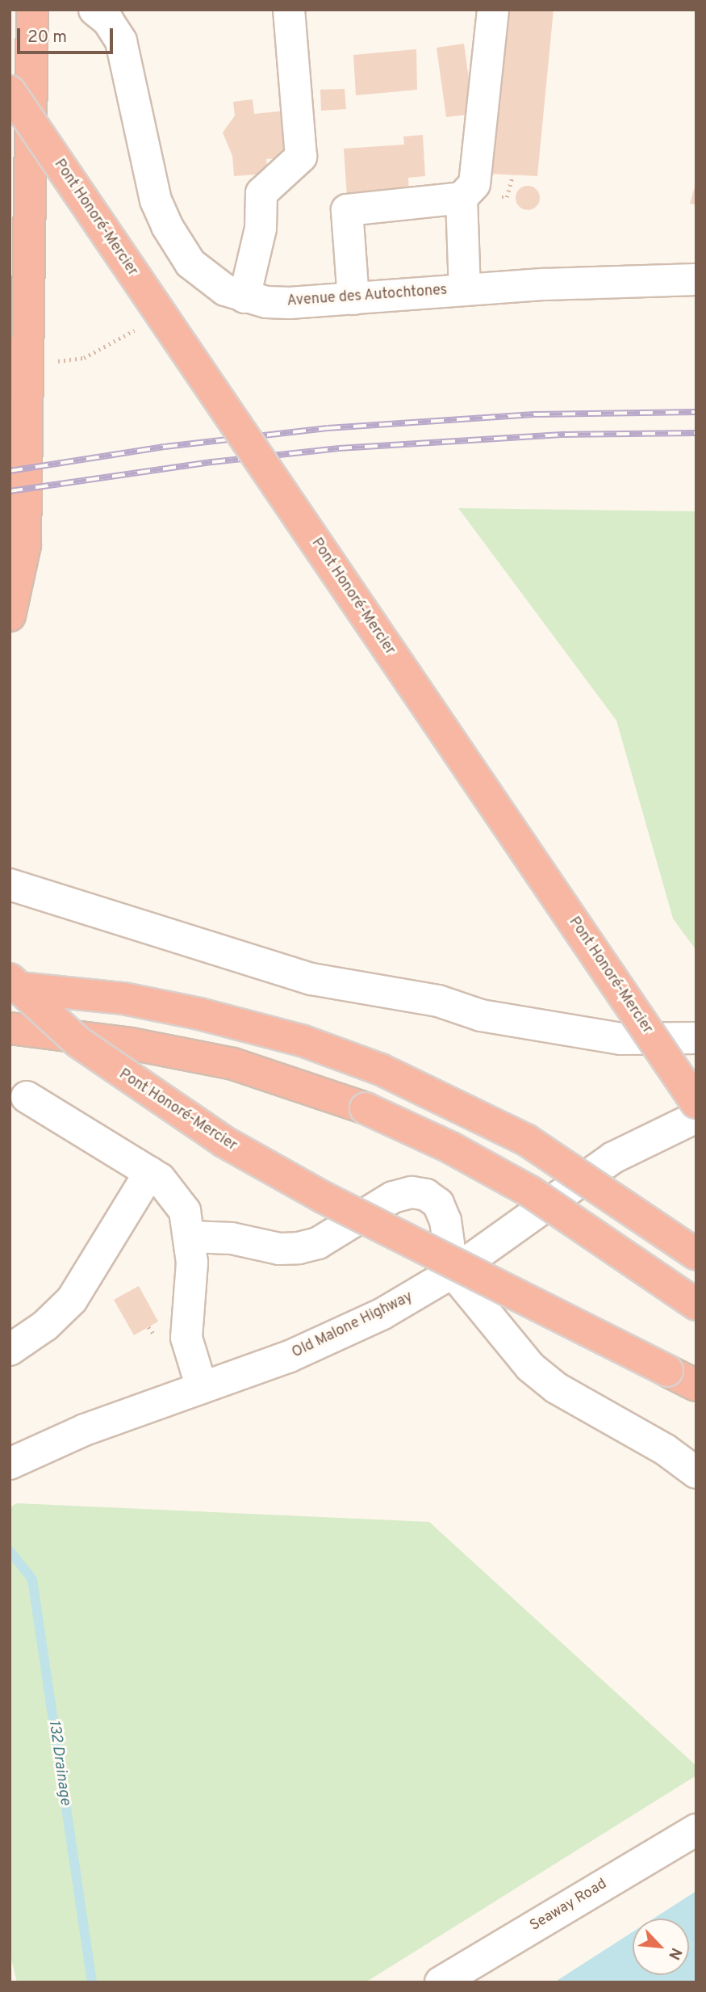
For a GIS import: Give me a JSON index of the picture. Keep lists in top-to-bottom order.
{
  "streets": {
    "highway": ["Pont Honoré-Mercier"],
    "street": ["Avenue des Autochtones", "Old Malone Highway", "Seaway Road"]
  },
  "water": ["132 Drainage"],
  "scale_bar": "20 m",
  "north": "bottom right"
}
